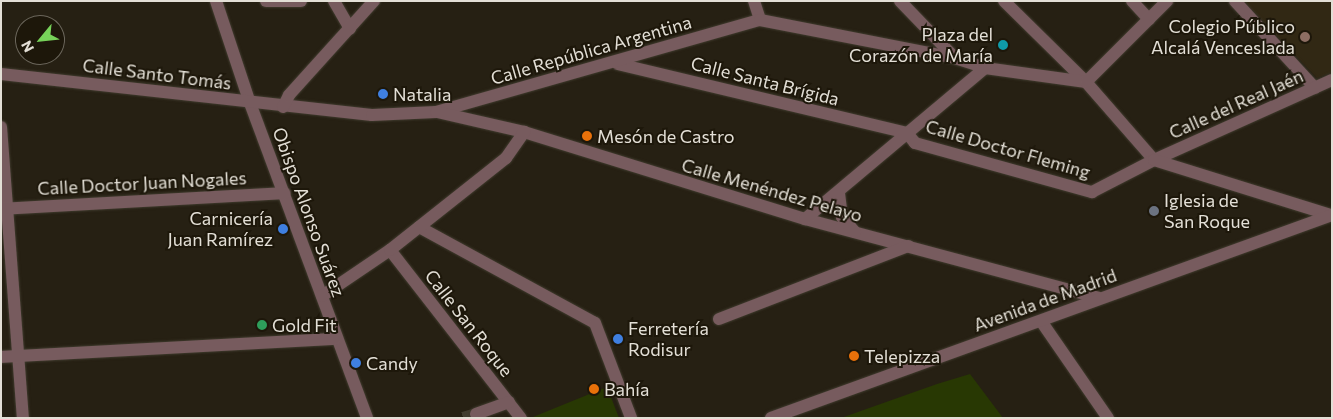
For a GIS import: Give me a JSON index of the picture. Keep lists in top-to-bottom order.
{
  "streets": {
    "street": [
      "Calle República Argentina",
      "Calle Santo Tomás",
      "Calle Santa Brígida",
      "Calle del Real Jaén",
      "Calle Doctor Fleming",
      "Calle Doctor Juan Nogales",
      "Calle Menéndez Pelayo",
      "Obispo Alonso Suárez",
      "Avenida de Madrid",
      "Calle San Roque"
    ]
  },
  "crossings": [
    ["Calle República Argentina", "Calle Santo Tomás"],
    ["Calle República Argentina", "Calle Santa Brígida"],
    ["Calle República Argentina", "Calle Menéndez Pelayo"],
    ["Calle República Argentina", "Obispo Alonso Suárez"],
    ["Calle Santo Tomás", "Obispo Alonso Suárez"],
    ["Calle Santa Brígida", "Calle Doctor Fleming"],
    ["Calle del Real Jaén", "Calle Doctor Fleming"],
    ["Calle Doctor Juan Nogales", "Obispo Alonso Suárez"],
    ["Calle Menéndez Pelayo", "Avenida de Madrid"]
  ],
  "places": [
    "Colegio Público Alcalá Venceslada",
    "Plaza del Corazón de María",
    "Natalia",
    "Mesón de Castro",
    "Iglesia de San Roque",
    "Carnicería Juan Ramírez",
    "Gold Fit",
    "Ferretería Rodisur",
    "Telepizza",
    "Candy",
    "Bahía"
  ],
  "north": "bottom left"
}
